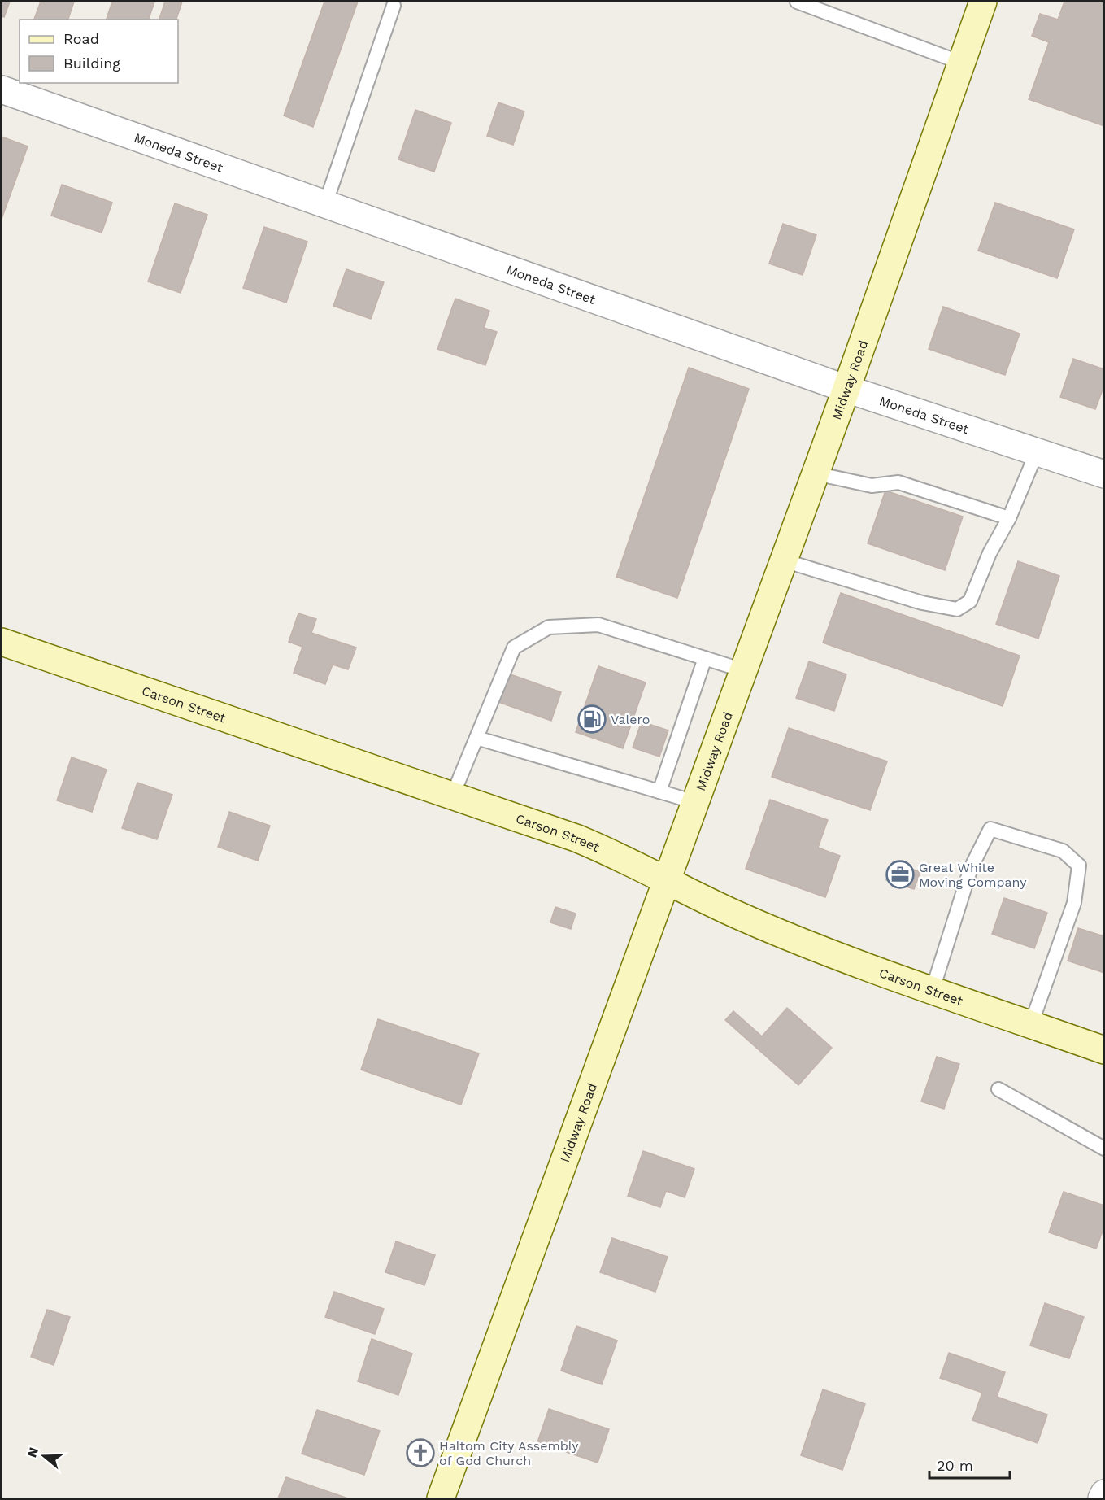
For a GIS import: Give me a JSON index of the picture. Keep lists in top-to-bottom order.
{
  "streets": {
    "main road": ["Midway Road", "Carson Street"],
    "street": ["Moneda Street"]
  },
  "crossings": [
    ["Moneda Street", "Midway Road"],
    ["Midway Road", "Carson Street"]
  ],
  "places": {
    "fuel station": ["Valero"],
    "office": ["Great White Moving Company"],
    "church": ["Haltom City Assembly of God Church"]
  },
  "legend": ["Road", "Building"],
  "scale_bar": "20 m",
  "north": "left"
}
